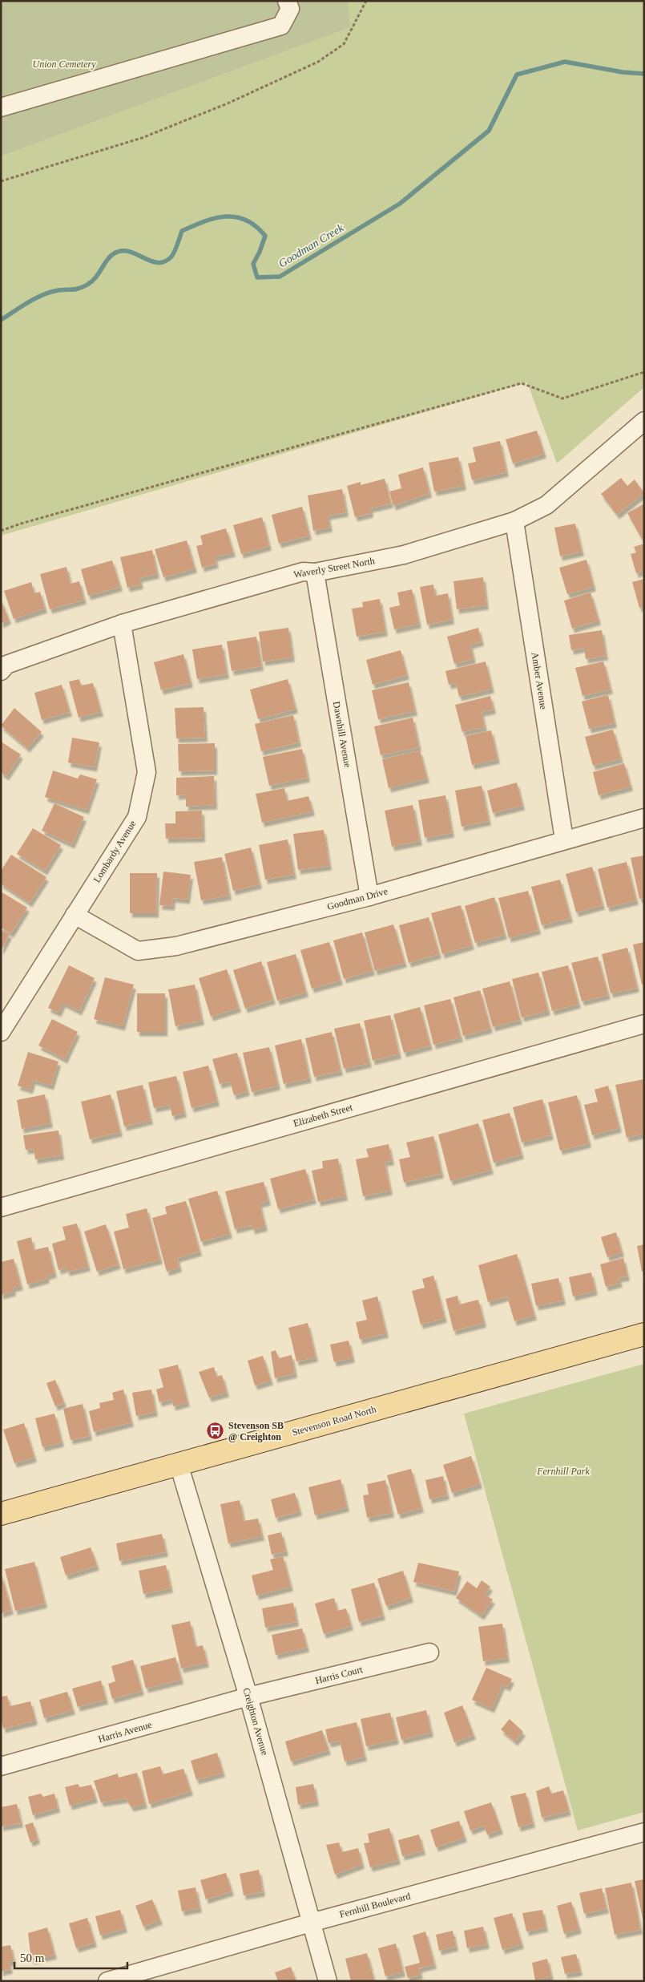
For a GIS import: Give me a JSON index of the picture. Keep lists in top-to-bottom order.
{
  "streets": {
    "main road": ["Stevenson Road North"],
    "street": [
      "Waverly Street North",
      "Amber Avenue",
      "Dawnhill Avenue",
      "Lombardy Avenue",
      "Goodman Drive",
      "Elizabeth Street",
      "Harris Court",
      "Creighton Avenue",
      "Harris Avenue",
      "Fernhill Boulevard"
    ]
  },
  "crossings": [
    ["Waverly Street North", "Amber Avenue"],
    ["Waverly Street North", "Dawnhill Avenue"],
    ["Waverly Street North", "Lombardy Avenue"],
    ["Amber Avenue", "Goodman Drive"],
    ["Dawnhill Avenue", "Goodman Drive"],
    ["Lombardy Avenue", "Goodman Drive"],
    ["Stevenson Road North", "Creighton Avenue"],
    ["Harris Court", "Creighton Avenue"],
    ["Harris Court", "Harris Avenue"],
    ["Creighton Avenue", "Harris Avenue"],
    ["Creighton Avenue", "Fernhill Boulevard"]
  ],
  "water": ["Goodman Creek"],
  "parks": ["Union Cemetery", "Fernhill Park"],
  "places": {
    "bus stop": ["Stevenson SB @ Creighton"]
  },
  "scale_bar": "50 m"
}
